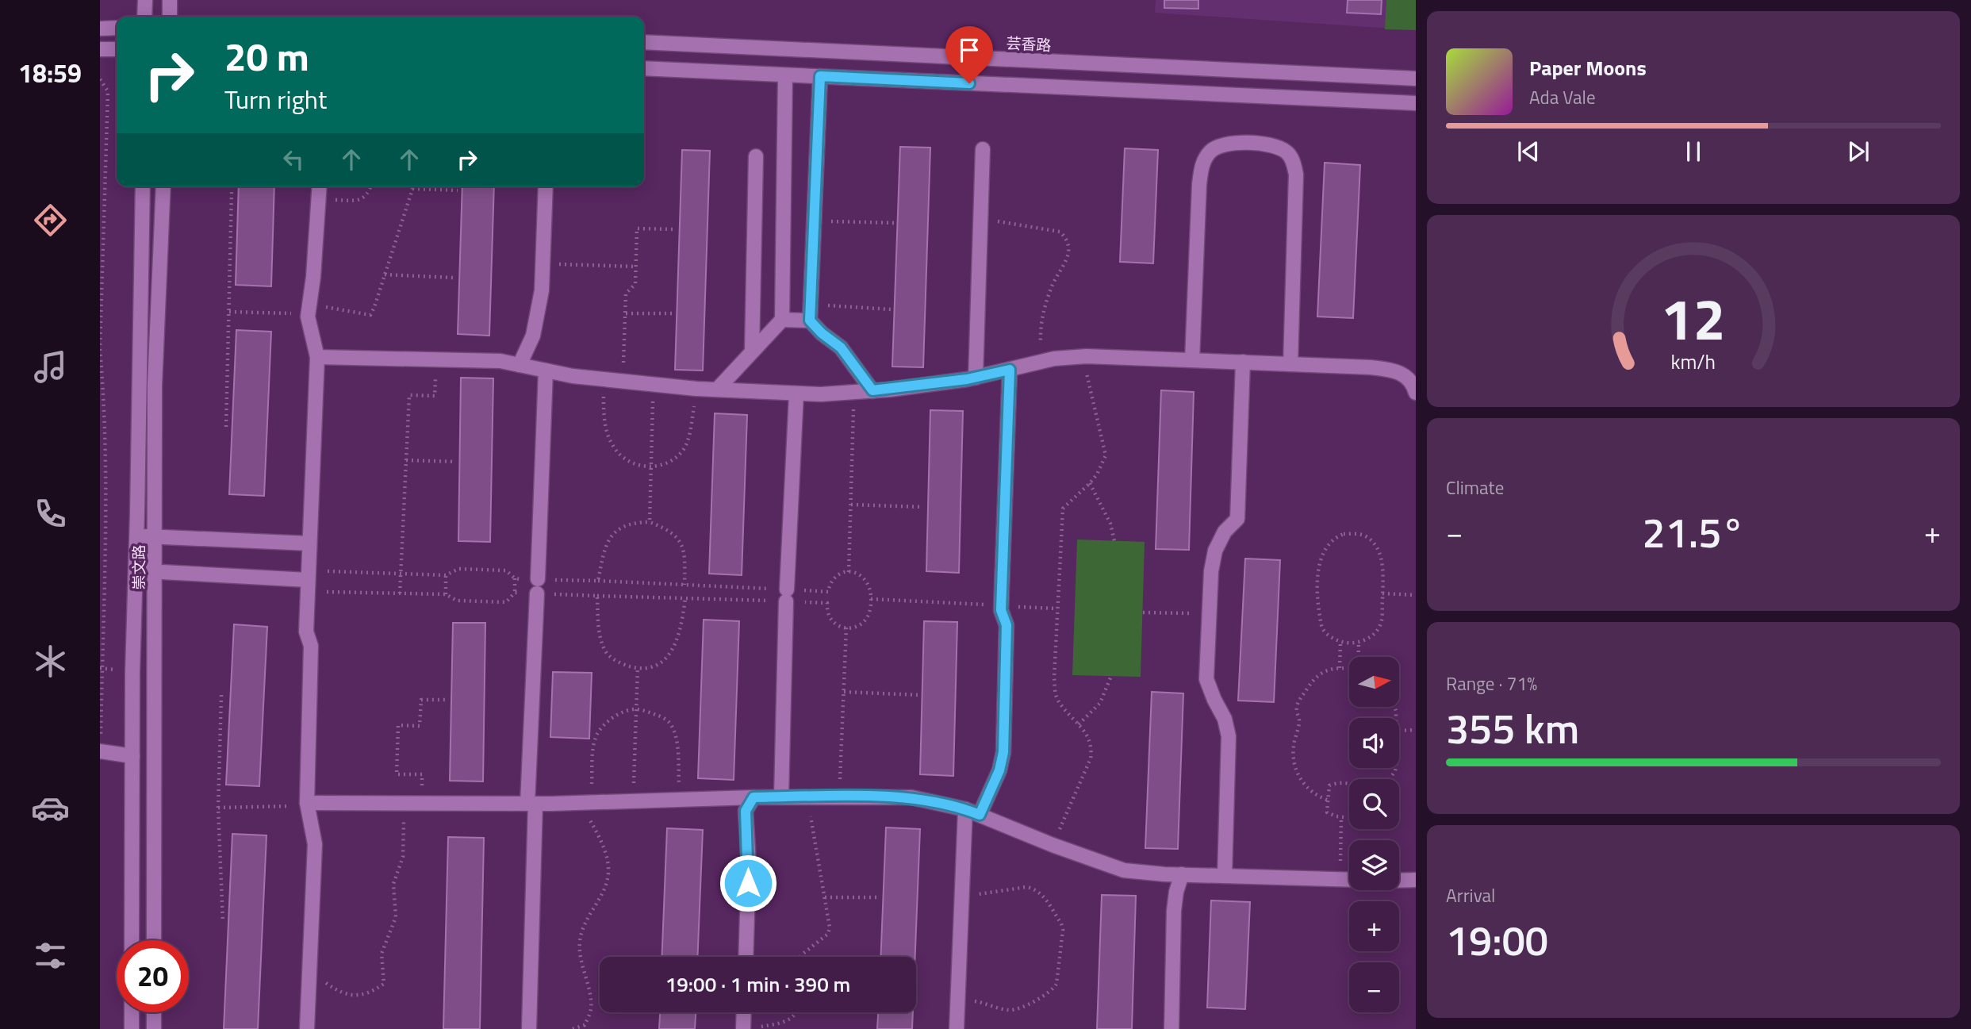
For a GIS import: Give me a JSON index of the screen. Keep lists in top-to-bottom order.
{
  "streets": {
    "street": ["芸香路", "崇文路"]
  },
  "north": "right",
  "page": {
    "tabs": "18:59",
    "turn": ["20 m", "Turn right"],
    "song": ["Paper Moons", "Ada Vale"],
    "tile": [
      "Climate",
      ["Range · 71%", "355 km"],
      ["Arrival", "19:00"]
    ],
    "heat": ["−", "21.5°", "+"],
    "map_buttons": ["+", "−"],
    "limit": "20",
    "trip": "19:00 · 1 min · 390 m",
    "gauge": ["12", "km/h"]
  }
}
